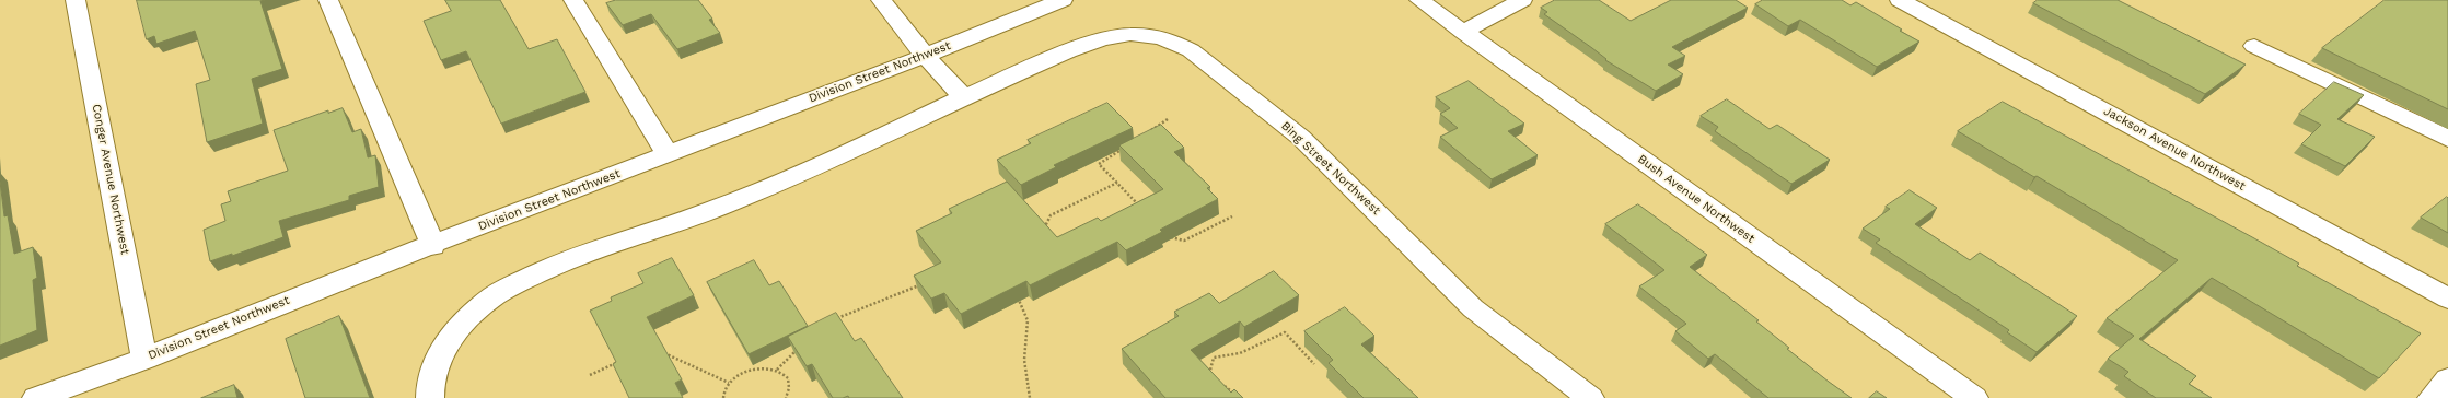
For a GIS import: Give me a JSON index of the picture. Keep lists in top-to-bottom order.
{
  "streets": {
    "street": [
      "Division Street Northwest",
      "Jackson Avenue Northwest",
      "Bing Street Northwest",
      "Conger Avenue Northwest",
      "Bush Avenue Northwest"
    ]
  },
  "crossings": [
    ["Division Street Northwest", "Conger Avenue Northwest"]
  ]
}
